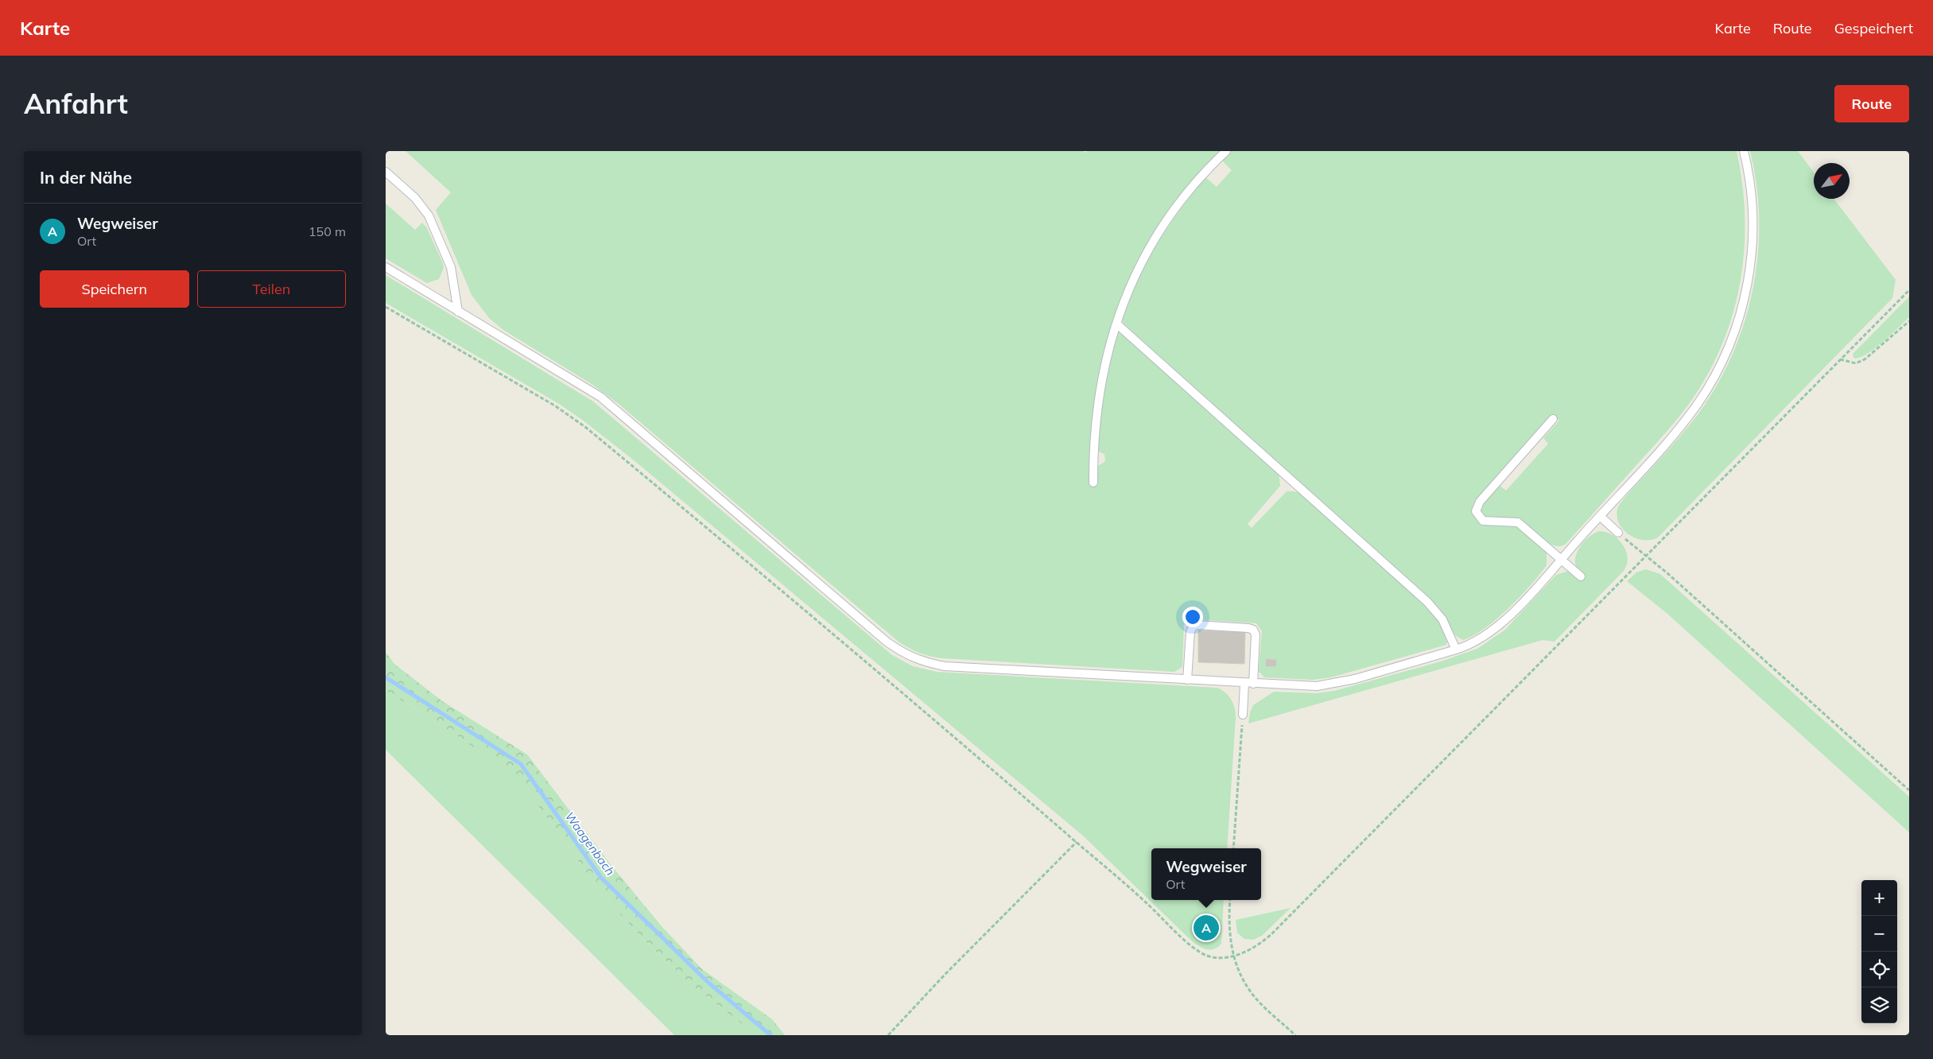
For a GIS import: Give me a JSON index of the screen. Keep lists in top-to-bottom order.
{
  "water": ["Waagenbach"],
  "north": "top right",
  "page": {
    "header": "Karte",
    "nav": ["Karte", "Route", "Gespeichert"],
    "buttons": [
      "Route",
      ["Speichern", "Teilen"]
    ],
    "title": "Anfahrt",
    "heading": "In der Nähe",
    "list": [
      {
        "mark": "A",
        "name": "Wegweiser",
        "note": "Ort",
        "value": "150 m"
      }
    ],
    "popup": ["Wegweiser", "Ort"],
    "map_buttons": ["+", "−"],
    "pins": "A"
  }
}
